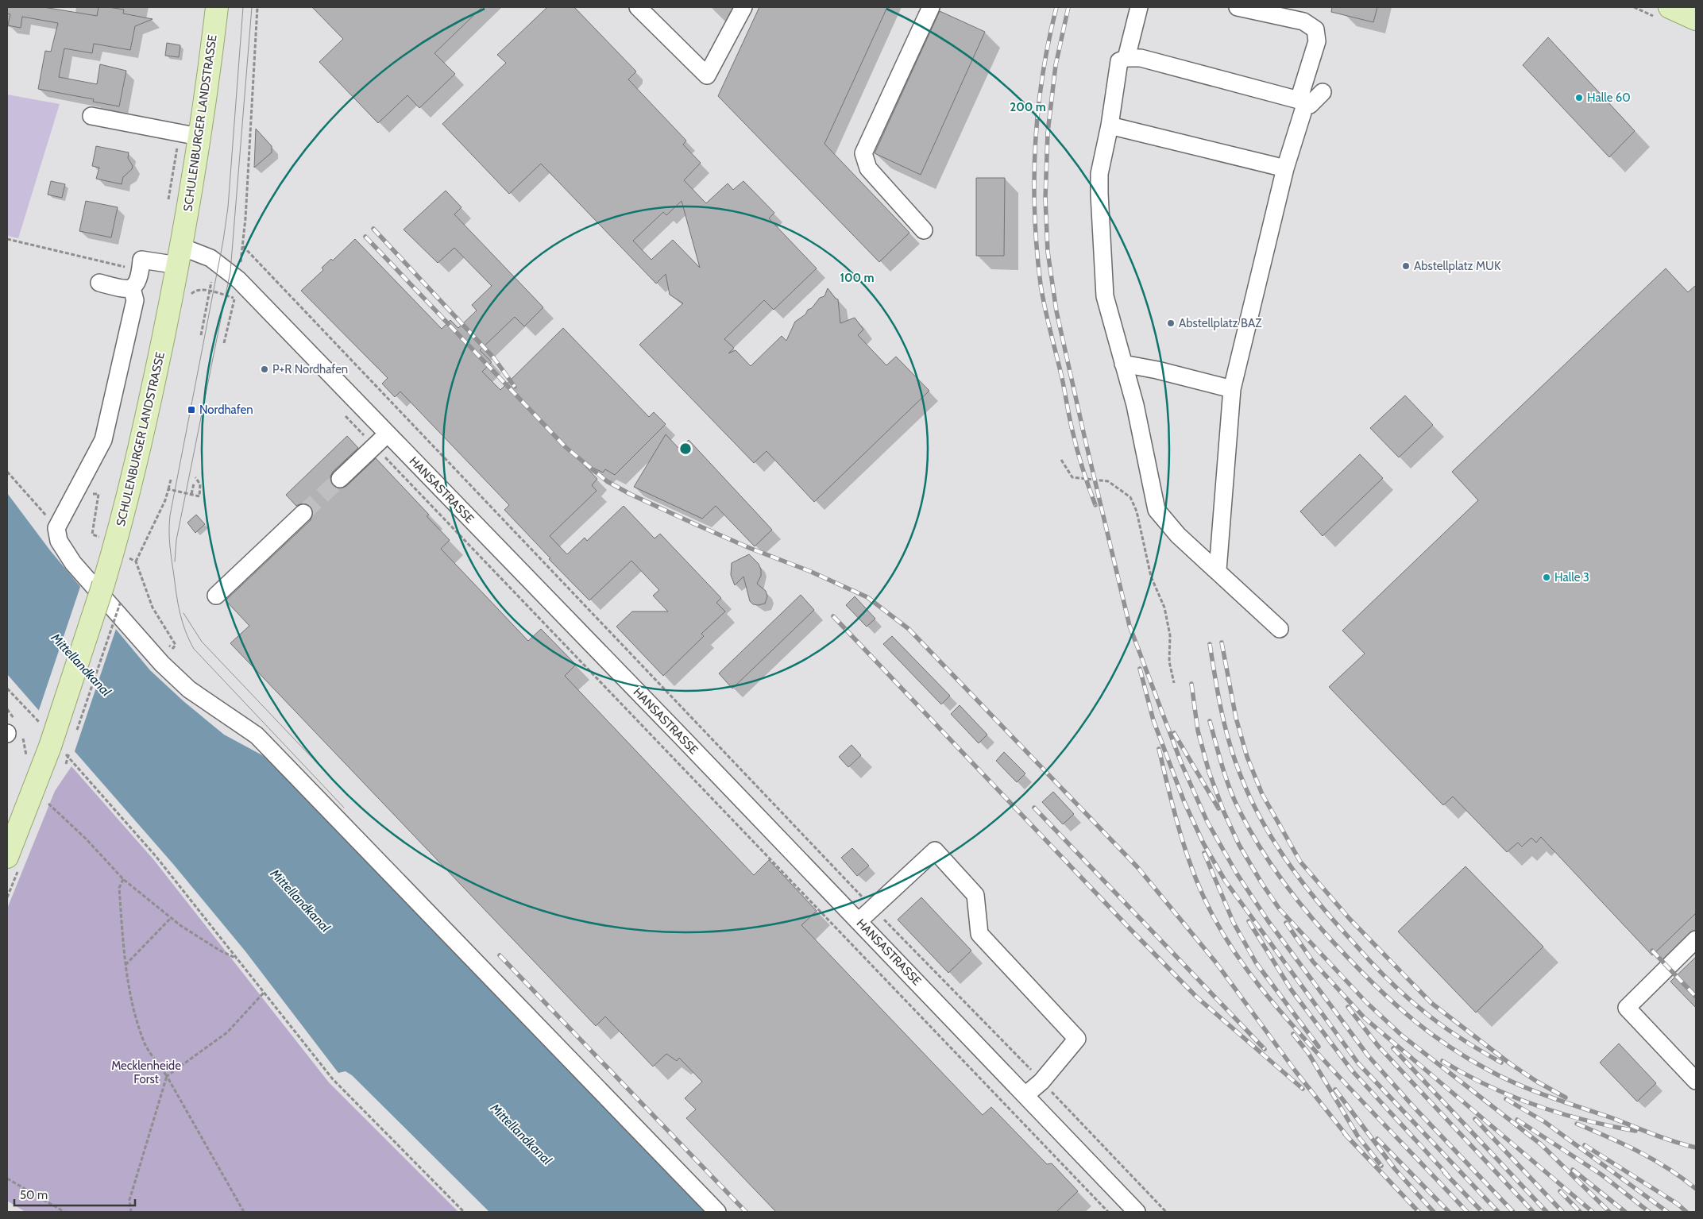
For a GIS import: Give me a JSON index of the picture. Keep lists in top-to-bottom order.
{
  "streets": {
    "main road": ["SCHULENBURGER LANDSTRASSE"],
    "street": ["HANSASTRASSE"]
  },
  "crossings": [
    ["SCHULENBURGER LANDSTRASSE", "HANSASTRASSE"]
  ],
  "water": ["Mittellandkanal"],
  "parks": ["Mecklenheide Forst"],
  "places": {
    "other": [
      "Halle 60",
      "Abstellplatz MUK",
      "Abstellplatz BAZ",
      "P+R Nordhafen",
      "Halle 3"
    ],
    "transit": ["Nordhafen"]
  },
  "scale_bar": "50 m",
  "rings": ["200 m", "100 m"]
}
